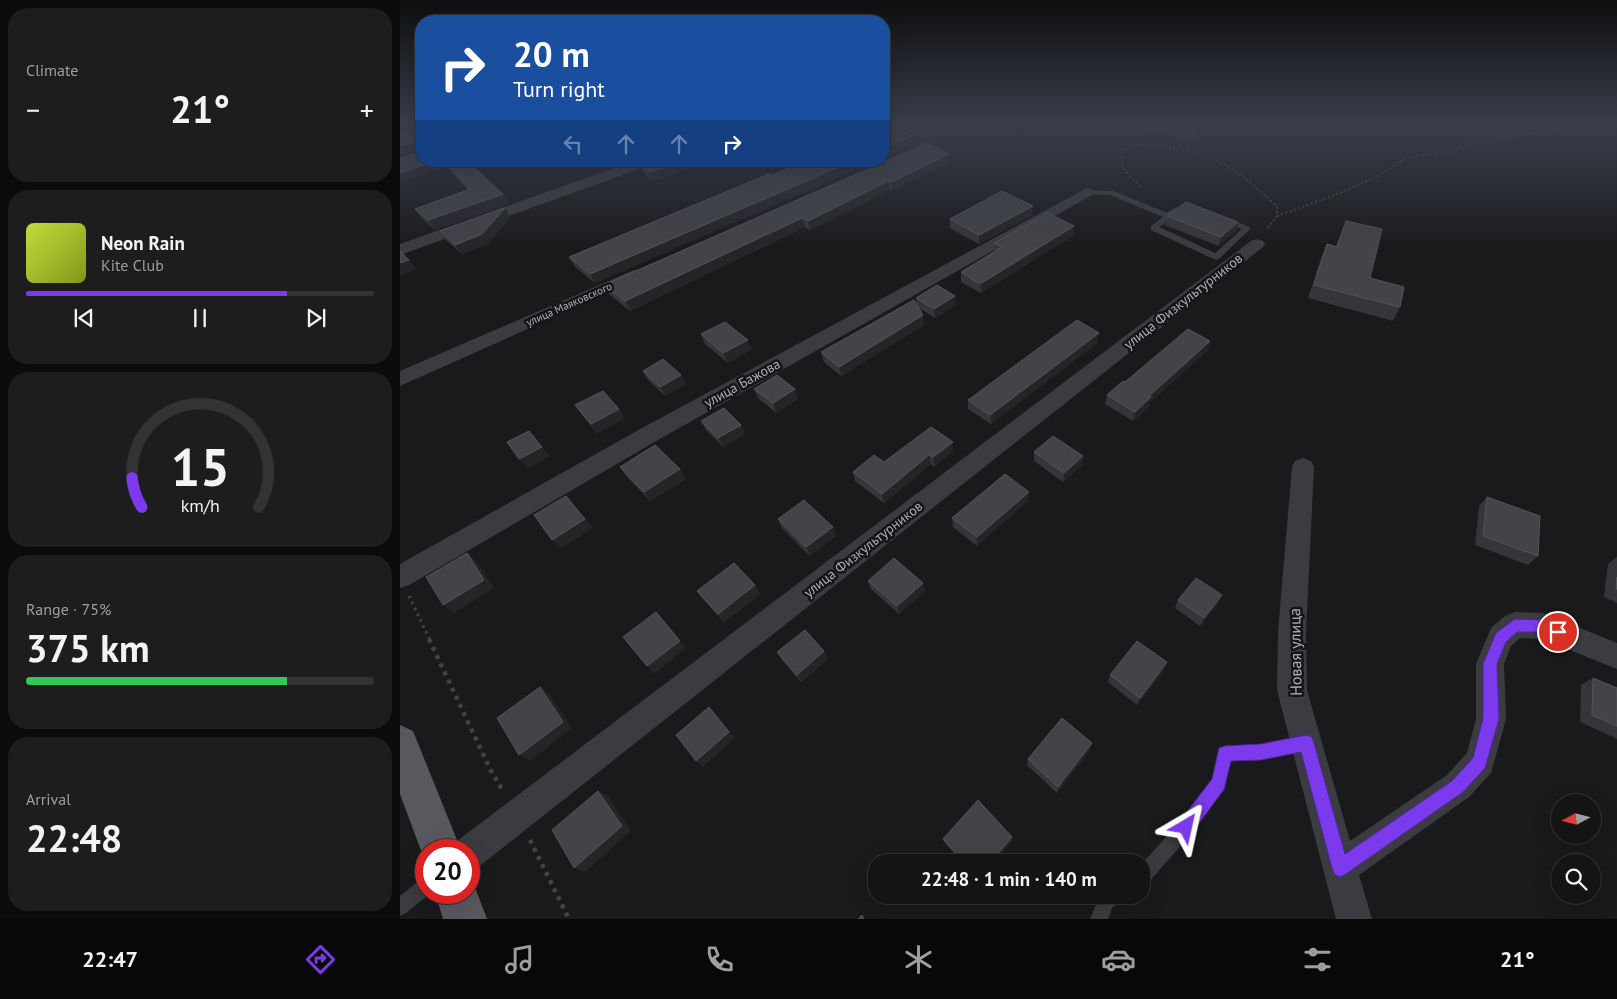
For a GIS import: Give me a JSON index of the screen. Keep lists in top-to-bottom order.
{
  "streets": {
    "street": [
      "улица Физкультурников",
      "улица Маяковского",
      "улица Бажова",
      "Новая улица"
    ]
  },
  "north": "left",
  "page": {
    "tile": [
      "Climate",
      ["Range · 75%", "375 km"],
      ["Arrival", "22:48"]
    ],
    "turn": ["20 m", "Turn right"],
    "heat": ["−", "21°", "+"],
    "song": ["Neon Rain", "Kite Club"],
    "limit": "20",
    "trip": "22:48 · 1 min · 140 m",
    "tabs": ["22:47", "21°"],
    "gauge": ["15", "km/h"]
  }
}
